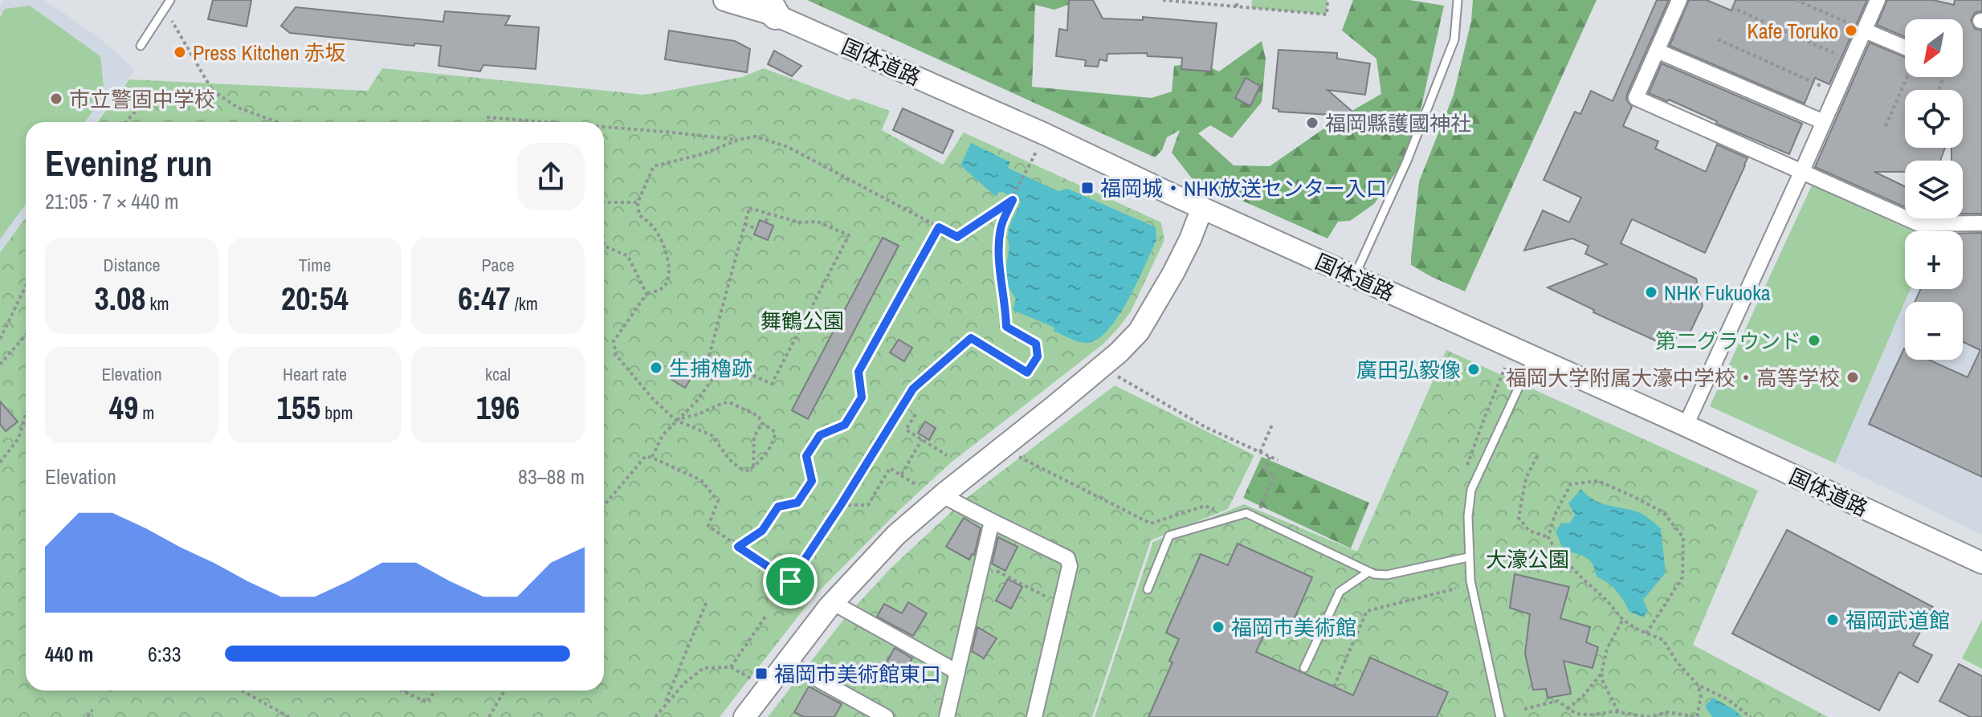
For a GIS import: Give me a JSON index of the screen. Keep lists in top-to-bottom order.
{
  "streets": {
    "street": ["国体道路"]
  },
  "parks": ["舞鶴公園", "大濠公園"],
  "places": {
    "other": [
      "Kafe Toruko",
      "Press Kitchen 赤坂",
      "市立警固中学校",
      "福岡縣護國神社",
      "NHK Fukuoka",
      "第二グラウンド",
      "生捕櫓跡",
      "廣田弘毅像",
      "福岡大学附属大濠中学校・高等学校",
      "福岡武道館",
      "福岡市美術館"
    ],
    "transit": ["福岡城・NHK放送センター入口", "福岡市美術館東口"]
  },
  "north": "bottom left",
  "page": {
    "map_buttons": ["+", "−"],
    "heading": ["Evening run", "21:05 · 7 × 440 m"],
    "stats": [
      ["Distance", "3.08 km"],
      ["Time", "20:54"],
      ["Pace", "6:47 /km"],
      ["Elevation", "49 m"],
      ["Heart rate", "155 bpm"],
      ["kcal", "196"]
    ],
    "chart": ["Elevation", "83–88 m"],
    "list": [
      {
        "name": "440 m",
        "note": "6:33"
      }
    ]
  }
}
